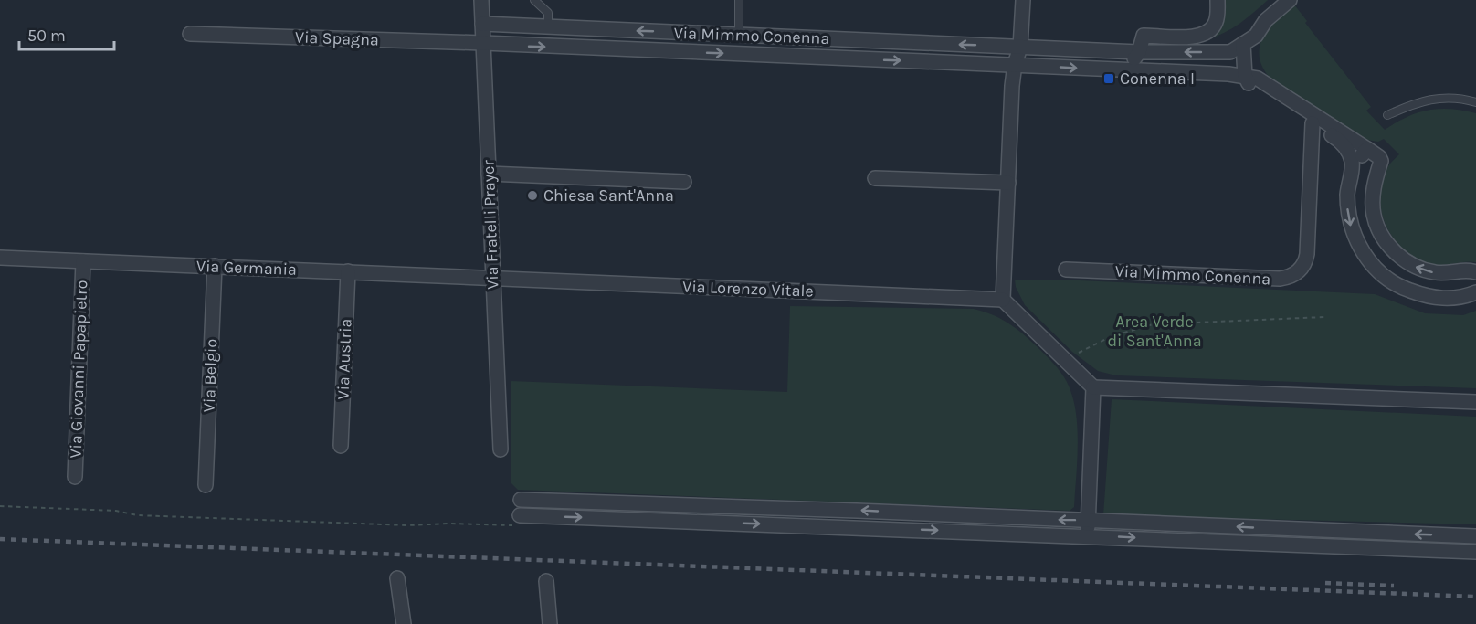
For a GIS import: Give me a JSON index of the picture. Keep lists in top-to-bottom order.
{
  "streets": {
    "street": [
      "Via Mimmo Conenna",
      "Via Spagna",
      "Via Fratelli Prayer",
      "Via Germania",
      "Via Lorenzo Vitale",
      "Via Austria",
      "Via Giovanni Papapietro",
      "Via Belgio"
    ]
  },
  "crossings": [
    ["Via Mimmo Conenna", "Via Spagna"],
    ["Via Mimmo Conenna", "Via Fratelli Prayer"],
    ["Via Spagna", "Via Fratelli Prayer"],
    ["Via Fratelli Prayer", "Via Germania"],
    ["Via Fratelli Prayer", "Via Lorenzo Vitale"],
    ["Via Germania", "Via Lorenzo Vitale"],
    ["Via Germania", "Via Austria"],
    ["Via Germania", "Via Giovanni Papapietro"],
    ["Via Germania", "Via Belgio"]
  ],
  "parks": ["Area Verde di Sant'Anna"],
  "places": {
    "transit": ["Conenna I"],
    "other": ["Chiesa Sant'Anna"]
  },
  "scale_bar": "50 m"
}
